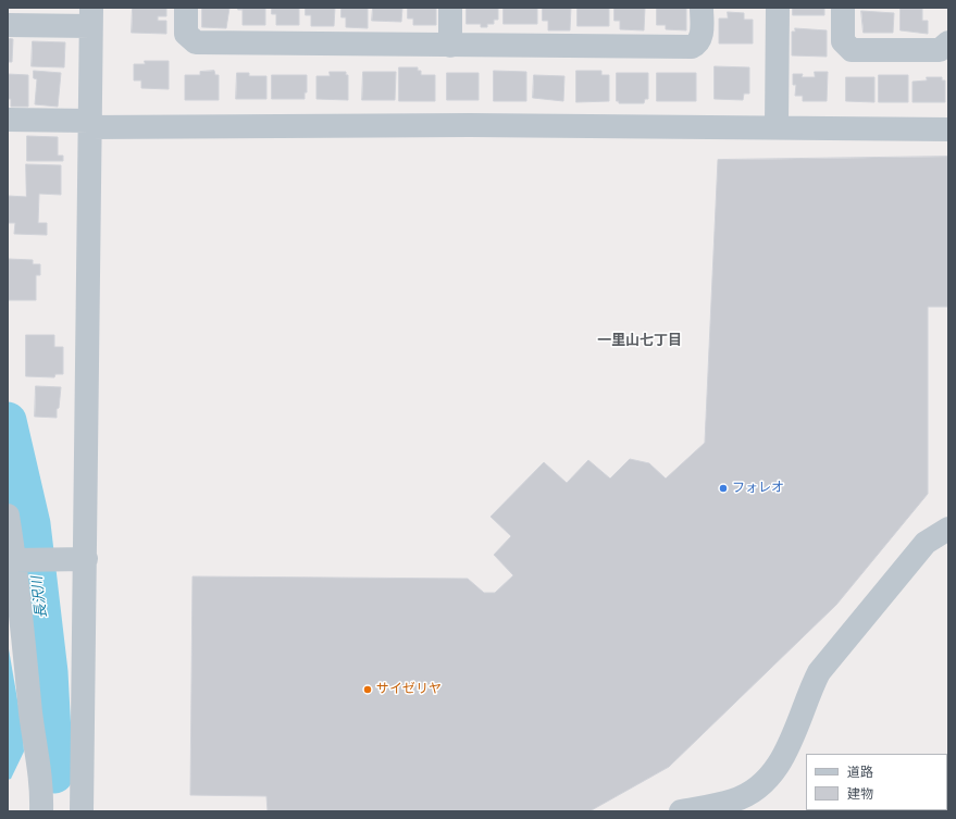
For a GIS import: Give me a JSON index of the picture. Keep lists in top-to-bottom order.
{
  "districts": ["一里山七丁目"],
  "water": ["長沢川"],
  "places": ["フォレオ", "サイゼリヤ"],
  "legend": ["道路", "建物"]
}
